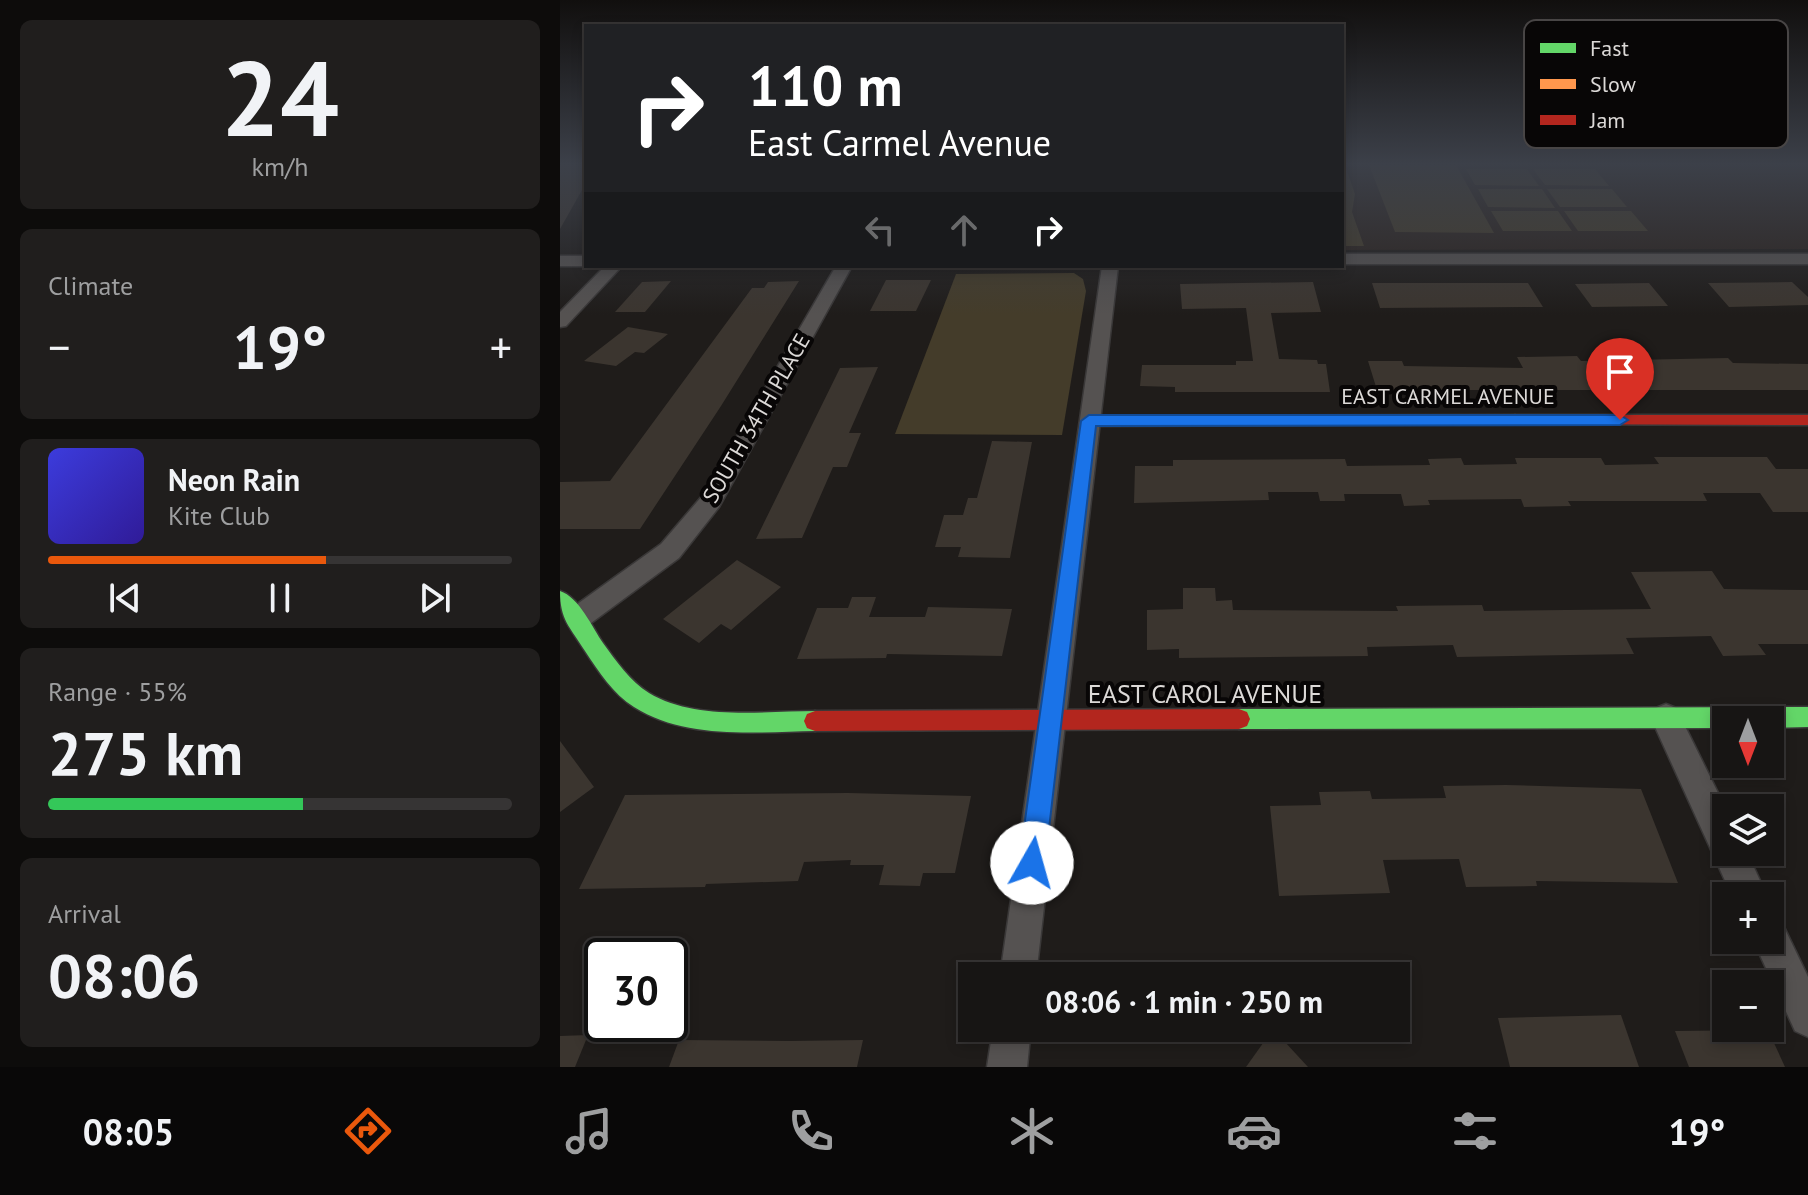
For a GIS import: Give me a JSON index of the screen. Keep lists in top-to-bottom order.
{
  "streets": {
    "street": ["EAST CARMEL AVENUE", "SOUTH 34TH PLACE", "EAST CAROL AVENUE"]
  },
  "crossings": [
    ["SOUTH 34TH PLACE", "EAST CAROL AVENUE"]
  ],
  "legend": ["Fast", "Slow", "Jam"],
  "north": "bottom",
  "page": {
    "tile": [
      ["24", "km/h"],
      "Climate",
      ["Range · 55%", "275 km"],
      ["Arrival", "08:06"]
    ],
    "turn": ["110 m", "East Carmel Avenue"],
    "heat": ["−", "19°", "+"],
    "song": ["Neon Rain", "Kite Club"],
    "map_buttons": ["+", "−"],
    "limit": "30",
    "trip": "08:06 · 1 min · 250 m",
    "tabs": ["08:05", "19°"]
  }
}
